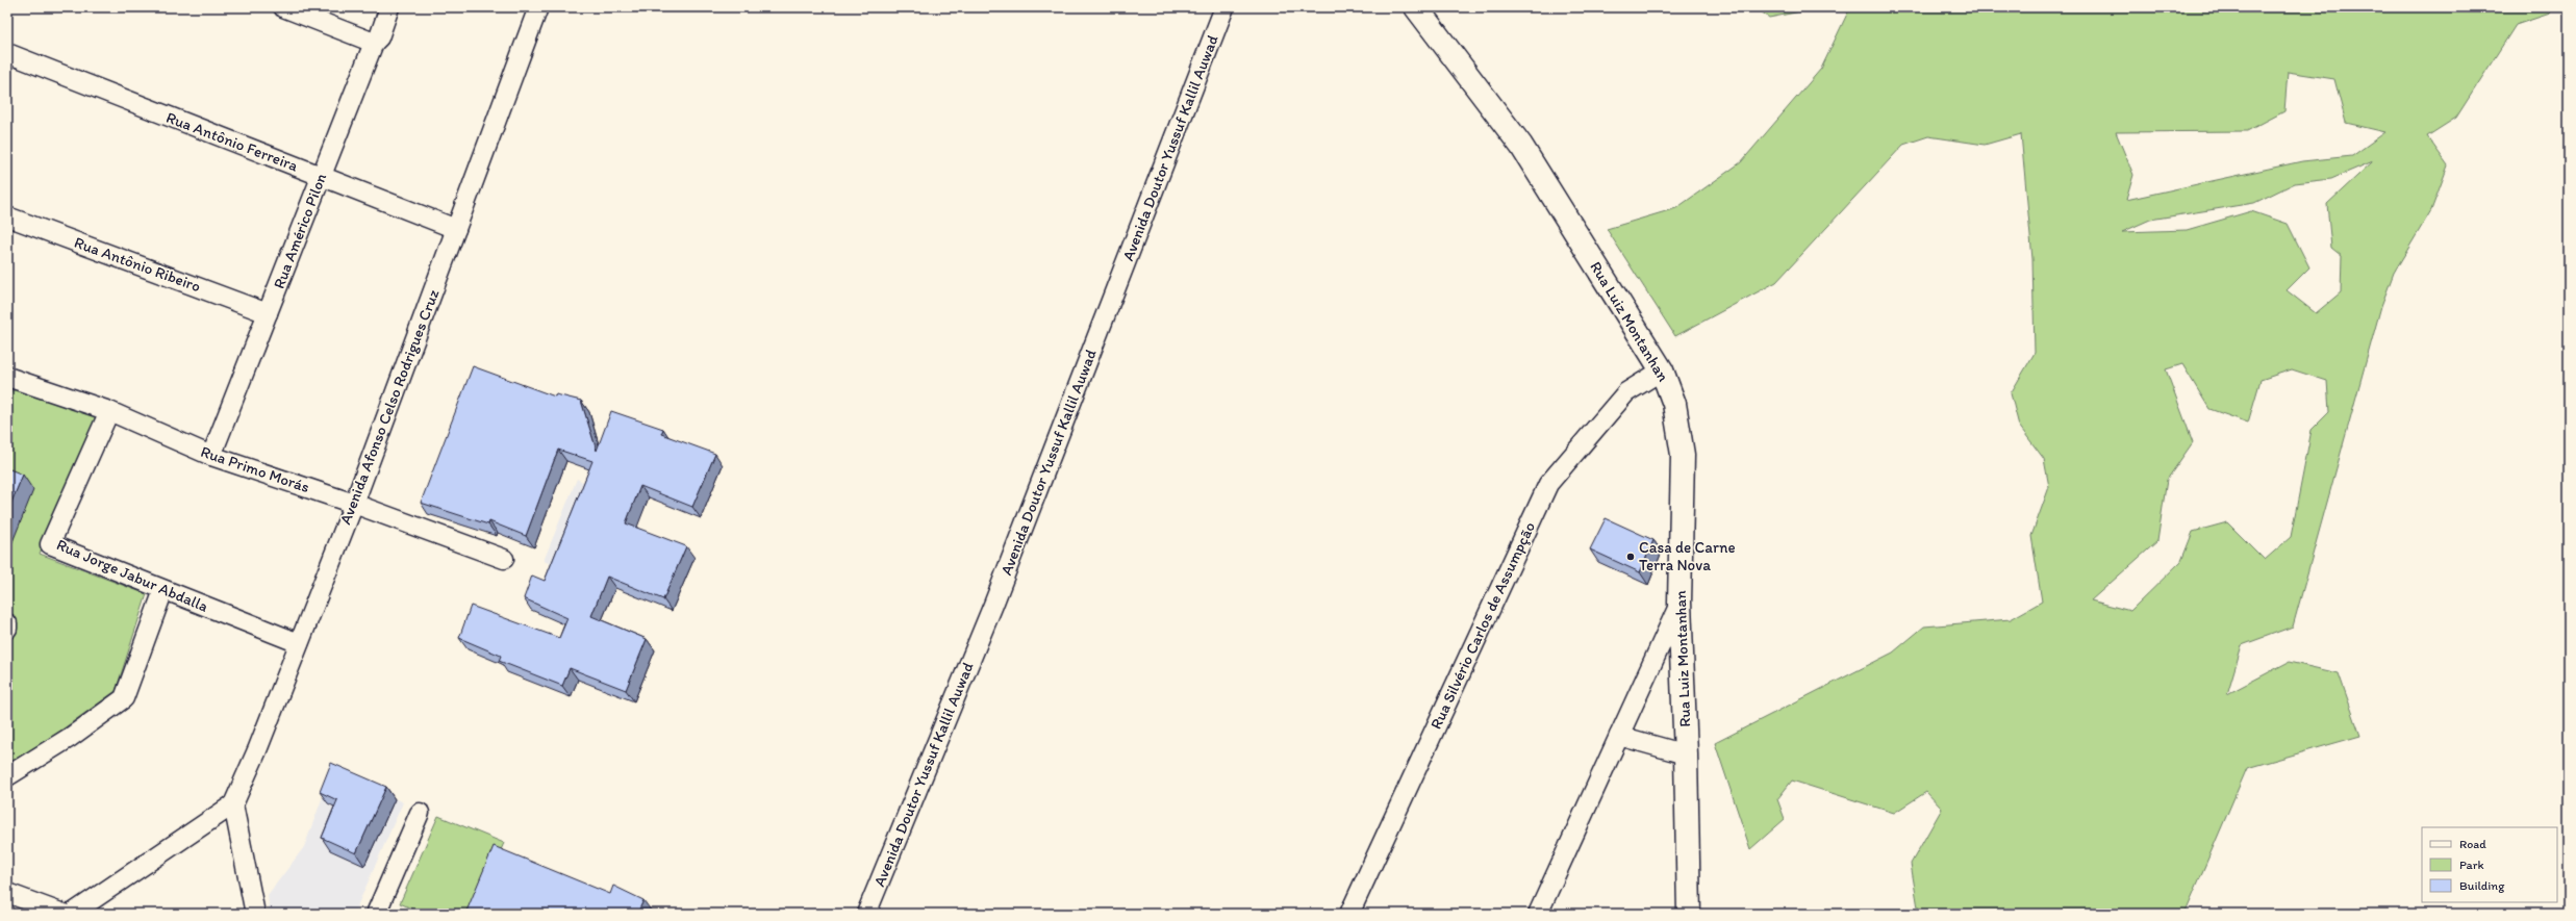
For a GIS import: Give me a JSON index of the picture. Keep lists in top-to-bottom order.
{
  "streets": {
    "street": [
      "Rua Antônio Ferreira",
      "Avenida Doutor Yussuf Kallil Auwad",
      "Rua Américo Pilon",
      "Rua Antônio Ribeiro",
      "Rua Luiz Montanhan",
      "Avenida Afonso Celso Rodrigues Cruz",
      "Rua Primo Morás",
      "Rua Jorge Jabur Abdalla",
      "Rua Silvério Carlos de Assumpção"
    ]
  },
  "crossings": [
    ["Rua Antônio Ferreira", "Rua Américo Pilon"],
    ["Rua Antônio Ferreira", "Avenida Afonso Celso Rodrigues Cruz"],
    ["Rua Américo Pilon", "Rua Antônio Ribeiro"],
    ["Rua Américo Pilon", "Rua Primo Morás"],
    ["Rua Luiz Montanhan", "Rua Silvério Carlos de Assumpção"],
    ["Avenida Afonso Celso Rodrigues Cruz", "Rua Primo Morás"],
    ["Avenida Afonso Celso Rodrigues Cruz", "Rua Jorge Jabur Abdalla"],
    ["Rua Primo Morás", "Rua Jorge Jabur Abdalla"]
  ],
  "places": ["Casa de Carne Terra Nova"],
  "legend": ["Road", "Park", "Building"]
}
